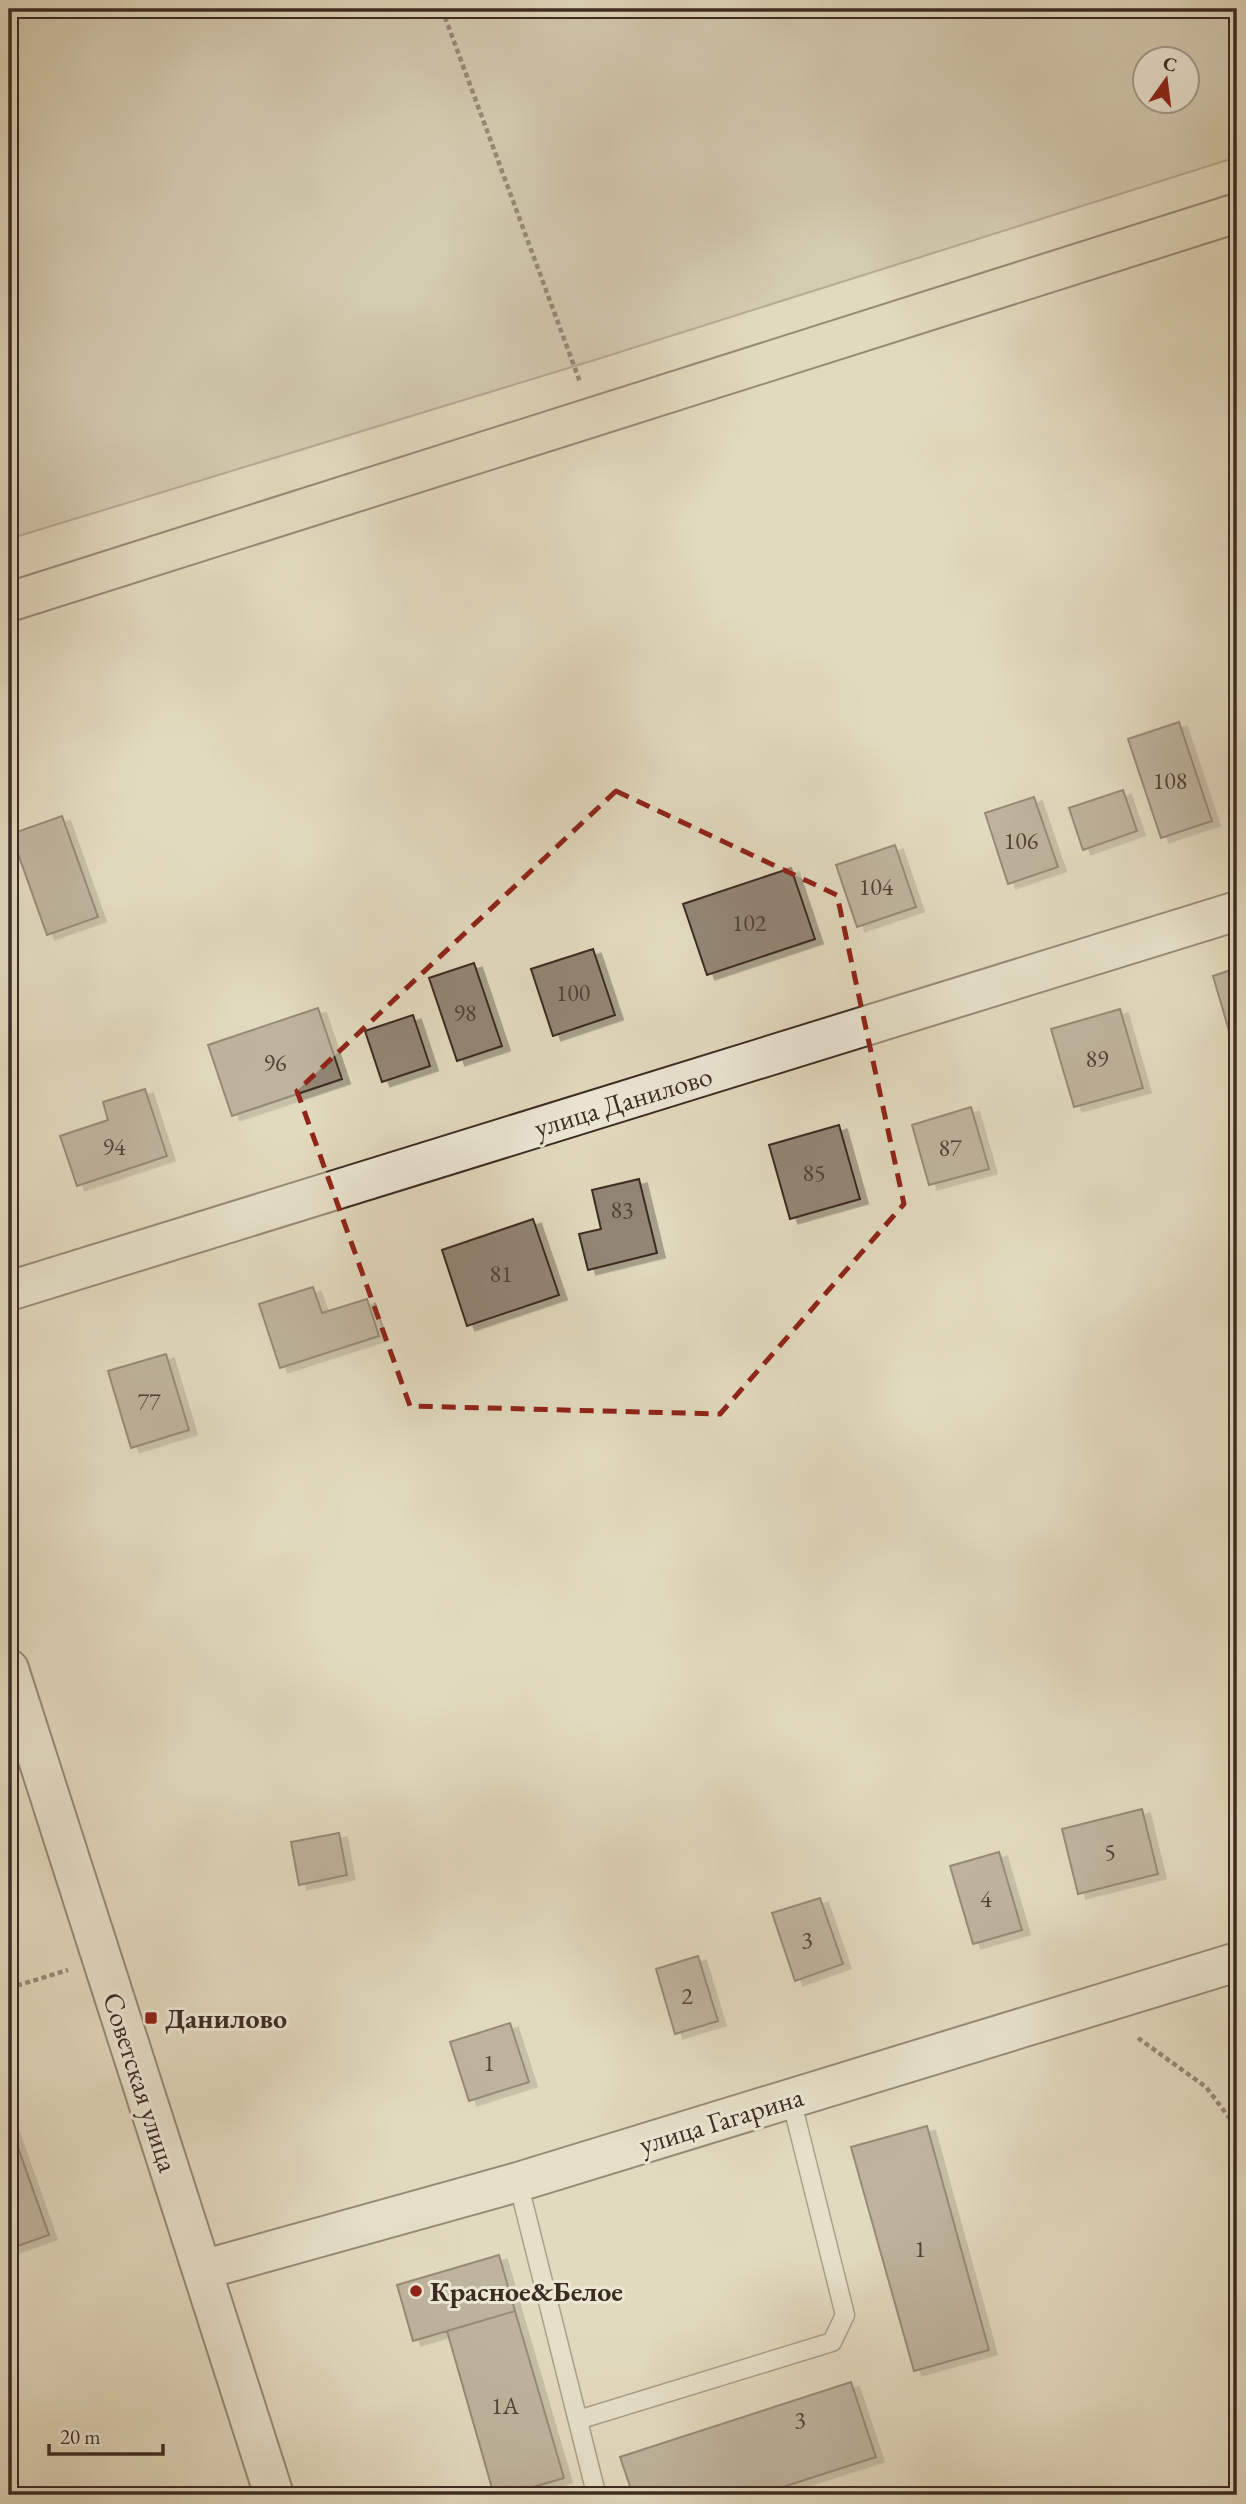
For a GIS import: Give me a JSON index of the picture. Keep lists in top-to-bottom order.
{
  "streets": {
    "street": ["улица Данилово", "Советская улица", "улица Гагарина"]
  },
  "crossings": [
    ["Советская улица", "улица Гагарина"]
  ],
  "places": {
    "transit": ["Данилово"],
    "other": ["Красное&Белое"]
  },
  "house_numbers": [
    "108",
    "106",
    "104",
    "102",
    "100",
    "98",
    "89",
    "96",
    "94",
    "87",
    "85",
    "83",
    "81",
    "77",
    "5",
    "4",
    "3",
    "2",
    "1",
    "1",
    "1А",
    "3"
  ],
  "scale_bar": "20 m",
  "north": "top"
}
